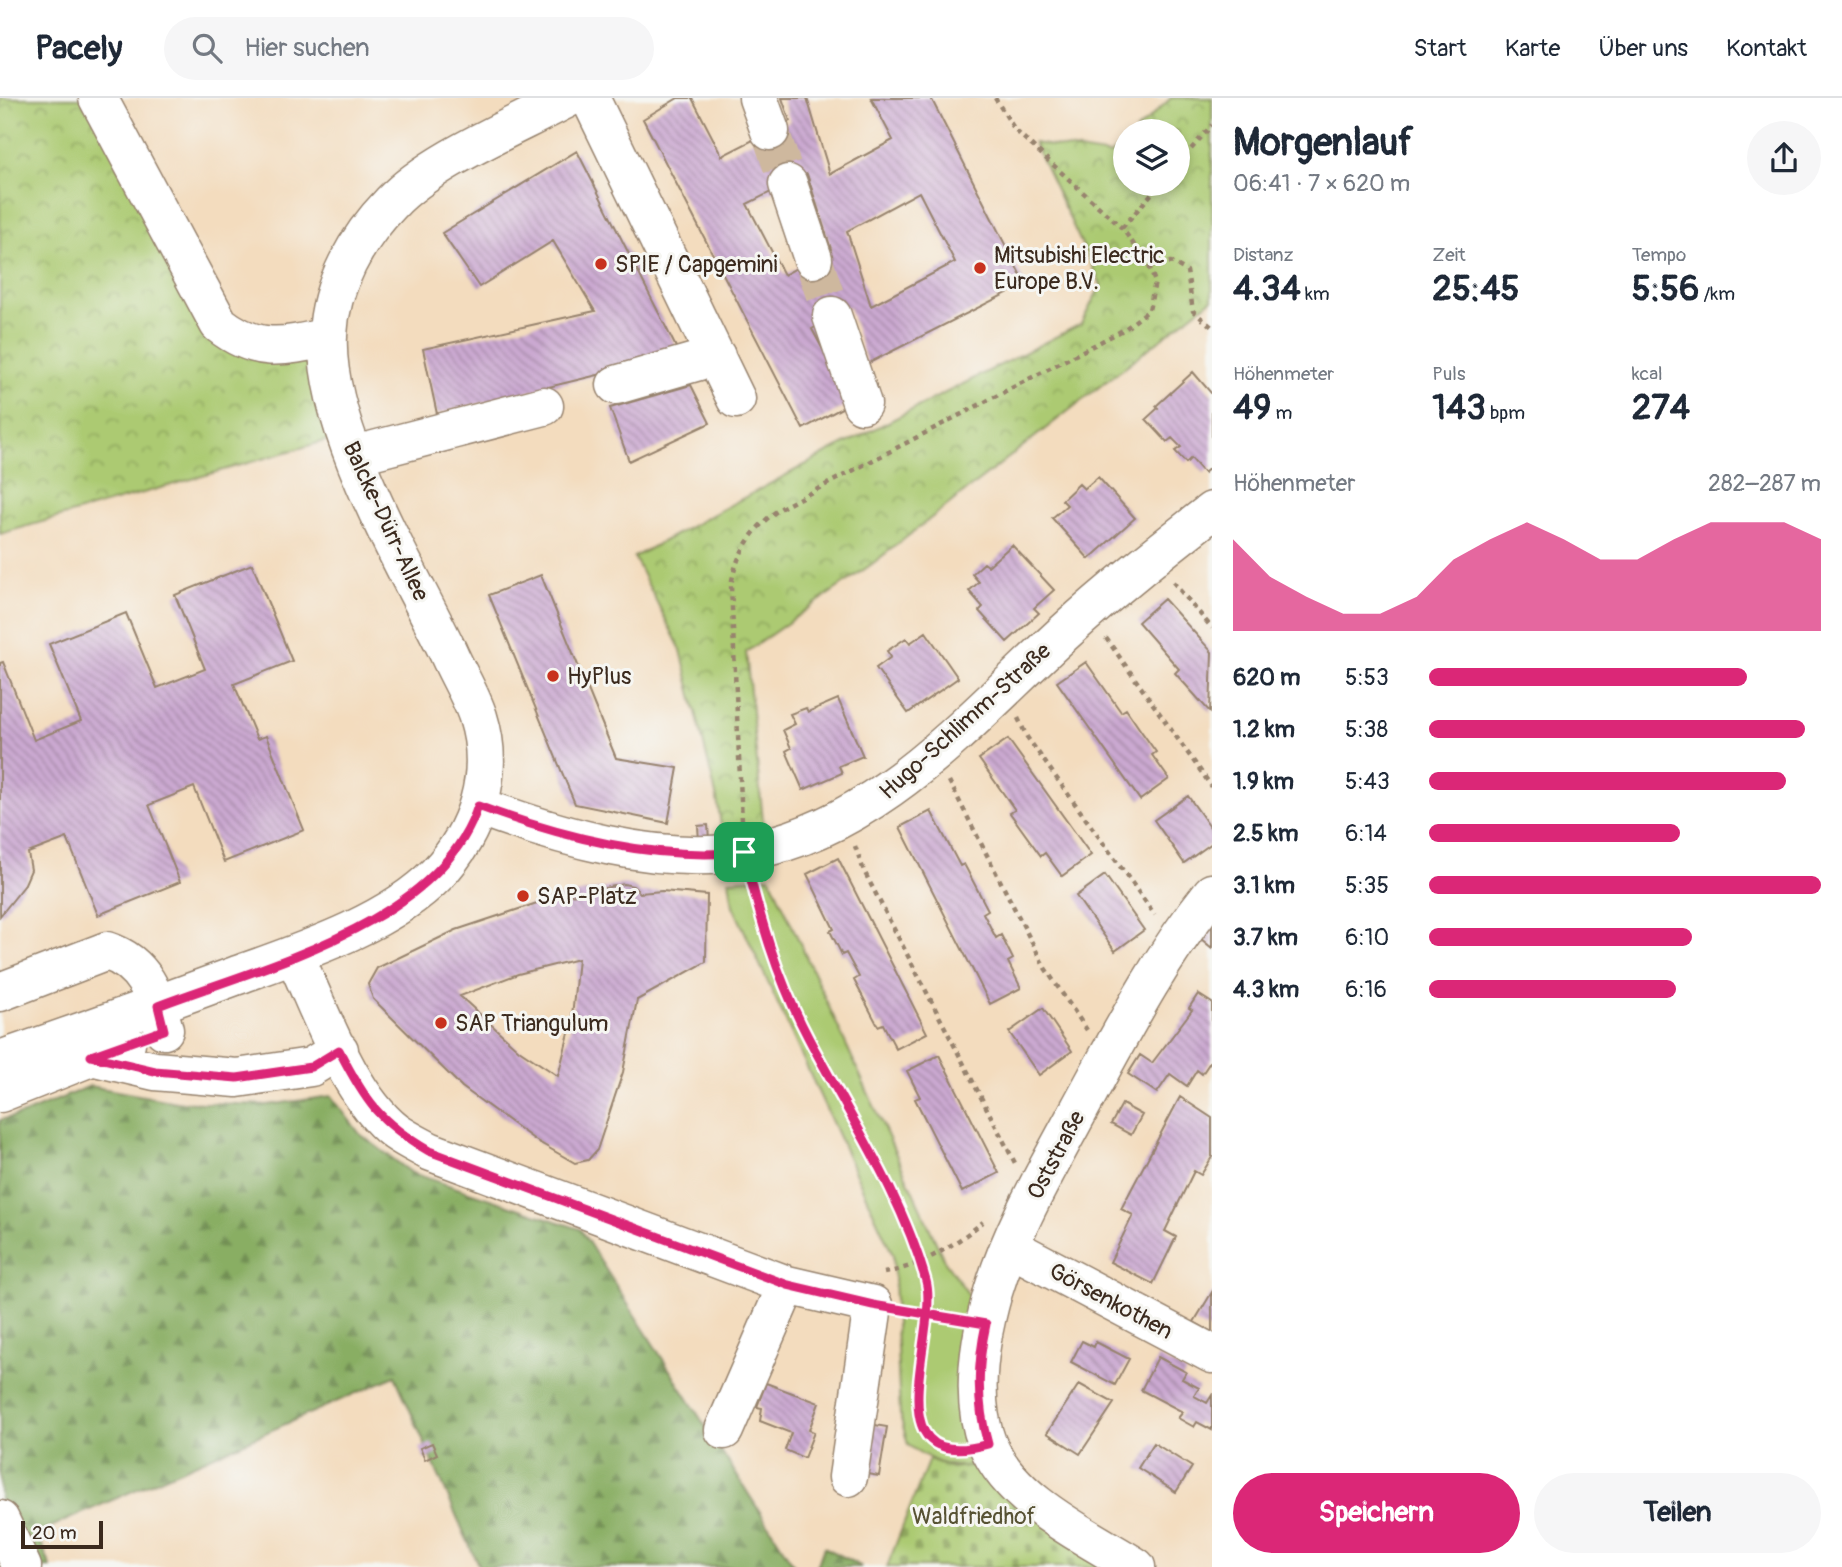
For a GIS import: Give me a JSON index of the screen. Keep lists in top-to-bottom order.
{
  "streets": {
    "street": [
      "Balcke-Dürr-Allee",
      "Hugo-Schlimm-Straße",
      "Oststraße",
      "Görsenkothen"
    ]
  },
  "crossings": [
    ["Balcke-Dürr-Allee", "Hugo-Schlimm-Straße"],
    ["Oststraße", "Görsenkothen"]
  ],
  "parks": ["Waldfriedhof"],
  "places": [
    "SPIE / Capgemini",
    "Mitsubishi Electric Europe B.V.",
    "HyPlus",
    "SAP-Platz",
    "SAP Triangulum"
  ],
  "scale_bar": "20 m",
  "page": {
    "header": "Pacely",
    "search": "Hier suchen",
    "nav": [
      "Start",
      "Karte",
      "Über uns",
      "Kontakt"
    ],
    "heading": ["Morgenlauf", "06:41 · 7 × 620 m"],
    "stats": [
      ["Distanz", "4.34 km"],
      ["Zeit", "25:45"],
      ["Tempo", "5:56 /km"],
      ["Höhenmeter", "49 m"],
      ["Puls", "143 bpm"],
      ["kcal", "274"]
    ],
    "chart": ["Höhenmeter", "282–287 m"],
    "list": [
      {
        "name": "620 m",
        "note": "5:53"
      },
      {
        "name": "1.2 km",
        "note": "5:38"
      },
      {
        "name": "1.9 km",
        "note": "5:43"
      },
      {
        "name": "2.5 km",
        "note": "6:14"
      },
      {
        "name": "3.1 km",
        "note": "5:35"
      },
      {
        "name": "3.7 km",
        "note": "6:10"
      },
      {
        "name": "4.3 km",
        "note": "6:16"
      }
    ],
    "buttons": ["Speichern", "Teilen"],
    "scale": "20 m"
  }
}
